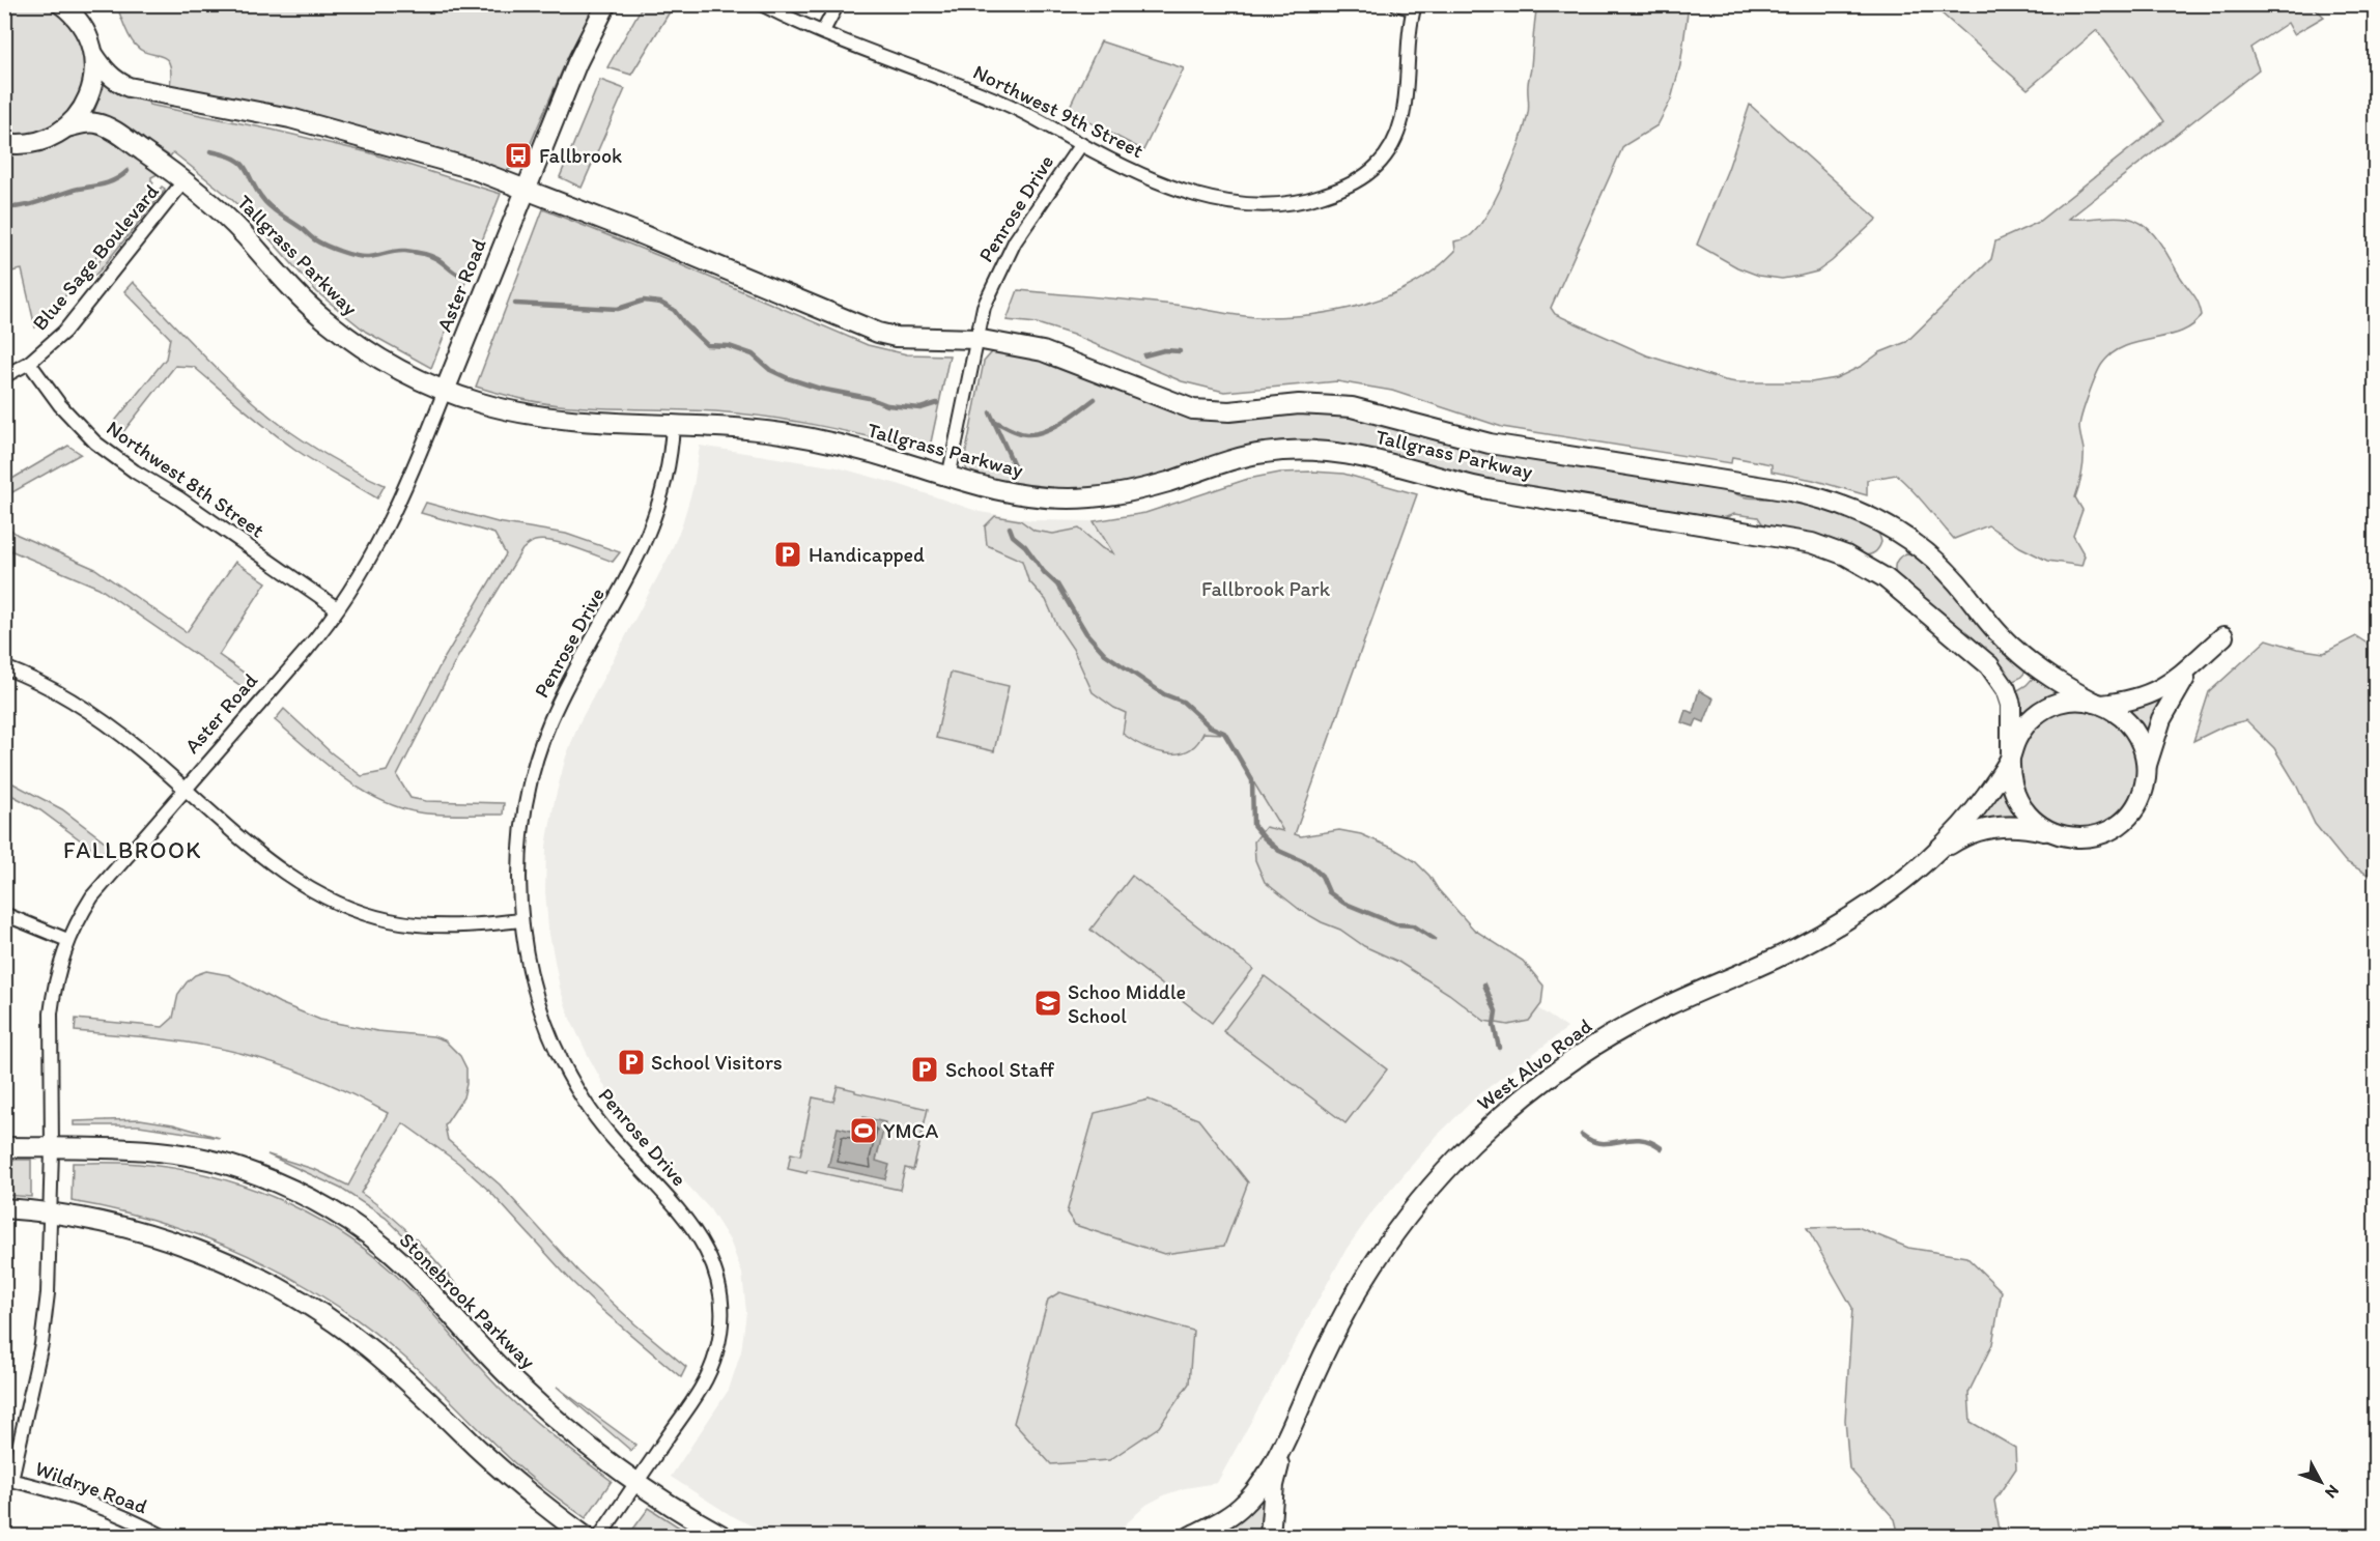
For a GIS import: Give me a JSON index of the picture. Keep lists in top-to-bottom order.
{
  "streets": {
    "street": [
      "Northwest 9th Street",
      "Penrose Drive",
      "Tallgrass Parkway",
      "Blue Sage Boulevard",
      "Aster Road",
      "Northwest 8th Street",
      "West Alvo Road",
      "Stonebrook Parkway",
      "Wildrye Road"
    ]
  },
  "crossings": [
    ["Northwest 9th Street", "Penrose Drive"],
    ["Penrose Drive", "Tallgrass Parkway"],
    ["Penrose Drive", "Stonebrook Parkway"],
    ["Tallgrass Parkway", "Blue Sage Boulevard"],
    ["Tallgrass Parkway", "Aster Road"],
    ["Tallgrass Parkway", "West Alvo Road"],
    ["Blue Sage Boulevard", "Northwest 8th Street"],
    ["Aster Road", "Northwest 8th Street"],
    ["Aster Road", "Stonebrook Parkway"],
    ["Aster Road", "Wildrye Road"]
  ],
  "districts": ["FALLBROOK"],
  "parks": ["Fallbrook Park"],
  "places": {
    "bus stop": ["Fallbrook"],
    "parking": ["Handicapped", "School Visitors", "School Staff"],
    "school or university": ["Schoo Middle School"],
    "sports": ["YMCA"]
  },
  "north": "bottom right"
}
